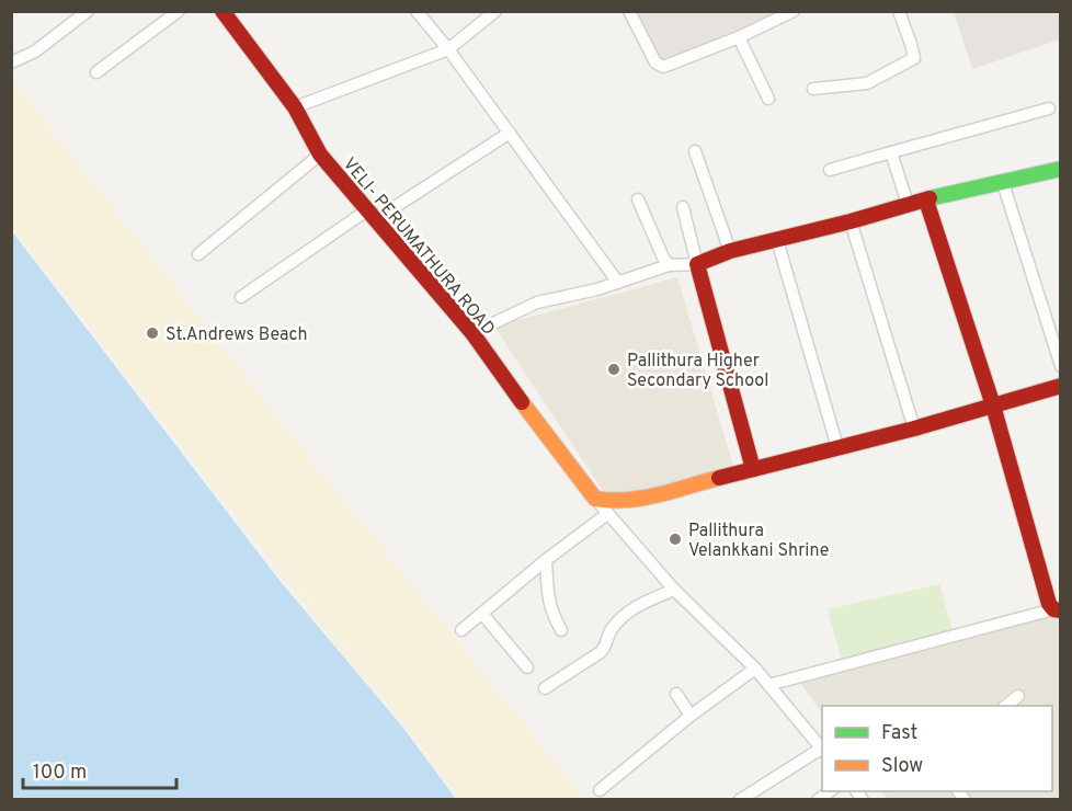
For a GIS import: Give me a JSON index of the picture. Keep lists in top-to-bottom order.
{
  "streets": {
    "main road": ["VELI- PERUMATHURA ROAD"]
  },
  "places": ["St.Andrews Beach", "Pallithura Higher Secondary School", "Pallithura Velankkani Shrine"],
  "legend": ["Fast", "Slow"],
  "scale_bar": "100 m"
}
